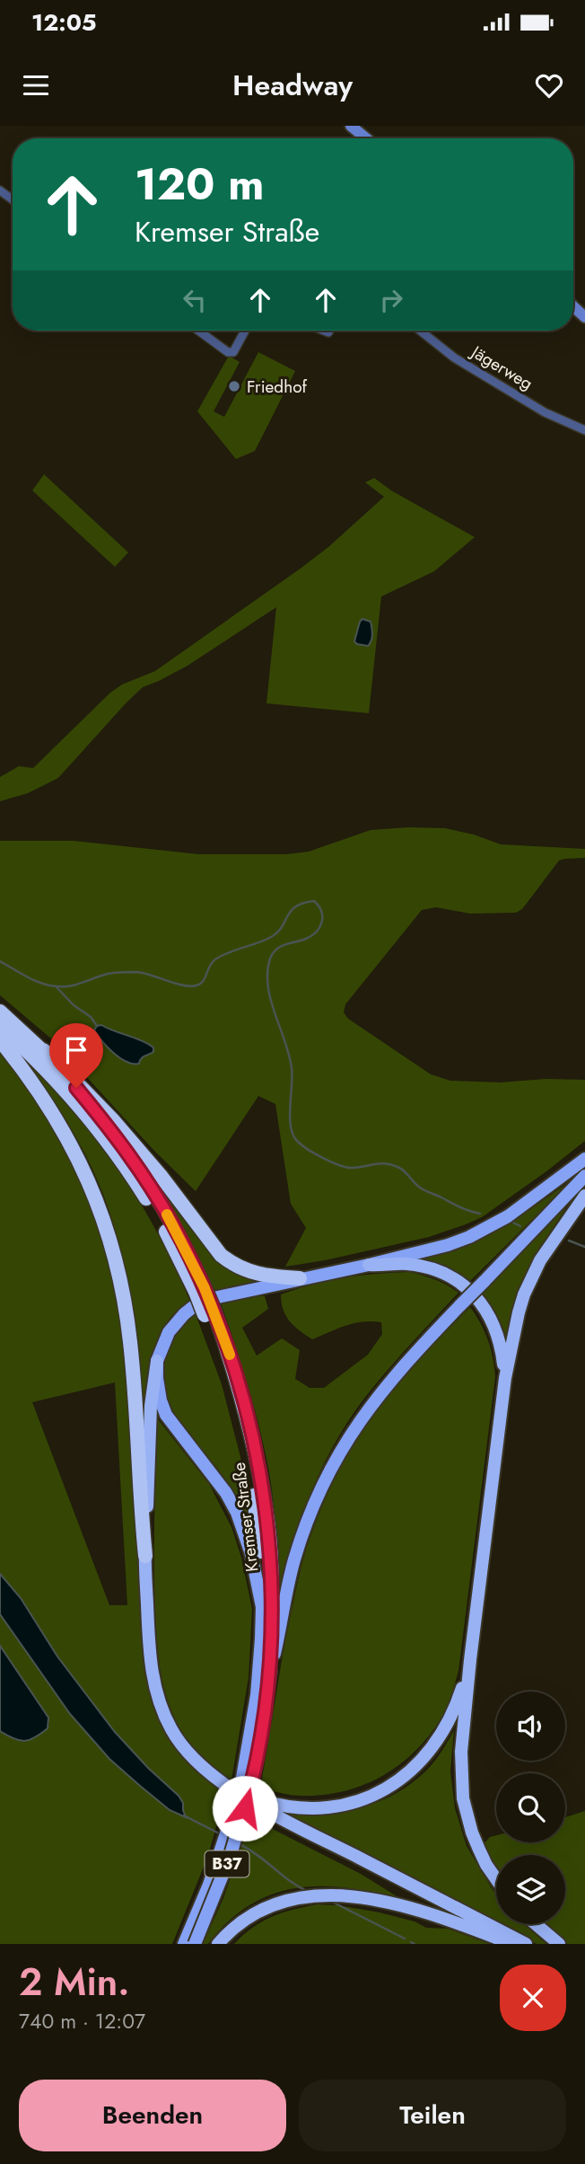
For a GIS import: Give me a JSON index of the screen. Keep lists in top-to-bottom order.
{
  "streets": {
    "highway": ["Kremser Straße"],
    "main road": ["B37"],
    "street": ["Jägerweg"]
  },
  "crossings": [
    ["Kremser Straße", "B37"]
  ],
  "places": ["Friedhof"],
  "page": {
    "status": "12:05",
    "header": "Headway",
    "turn": ["120 m", "Kremser Straße"],
    "heading": ["2 Min.", "740 m · 12:07"],
    "buttons": ["Beenden", "Teilen"]
  }
}
